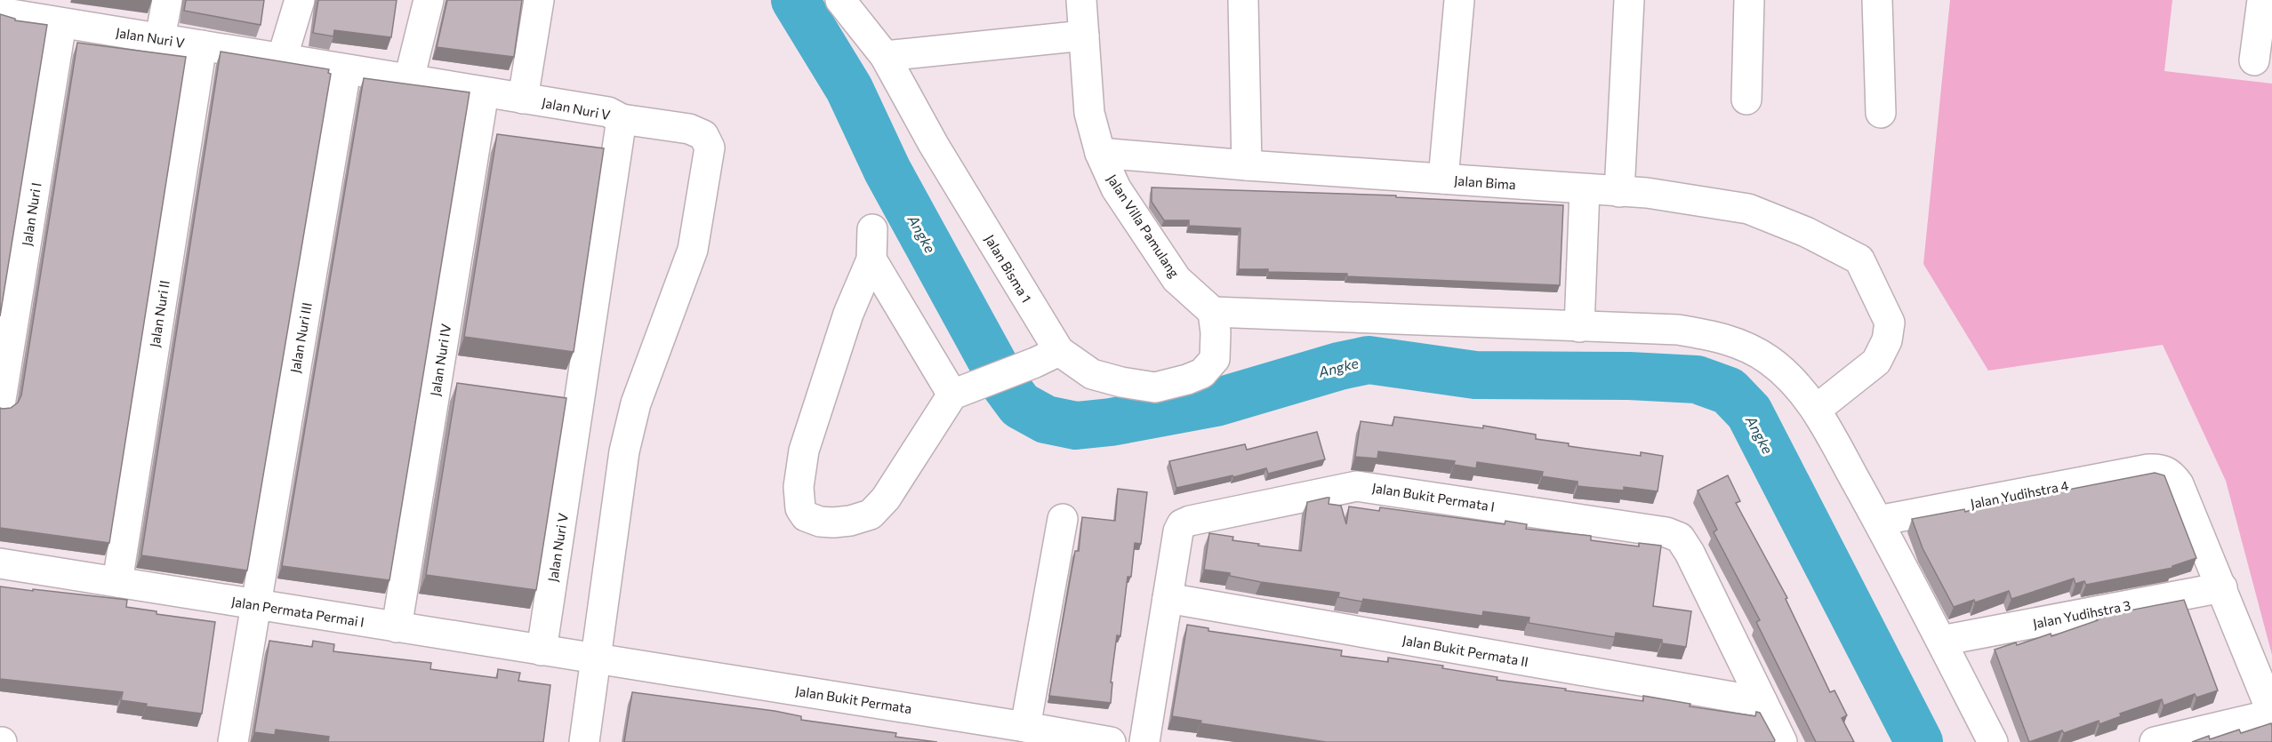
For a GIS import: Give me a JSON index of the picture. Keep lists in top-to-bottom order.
{
  "streets": {
    "street": [
      "Jalan Nuri V",
      "Jalan Bima",
      "Jalan Nuri I",
      "Jalan Villa Pamulang",
      "Jalan Bisma 1",
      "Jalan Nuri II",
      "Jalan Nuri III",
      "Jalan Nuri IV",
      "Jalan Yudihstra 4",
      "Jalan Bukit Permata I",
      "Jalan Permata Permai I",
      "Jalan Yudihstra 3",
      "Jalan Bukit Permata II",
      "Jalan Bukit Permata"
    ]
  },
  "crossings": [
    ["Jalan Nuri V", "Jalan Nuri I"],
    ["Jalan Nuri V", "Jalan Nuri II"],
    ["Jalan Nuri V", "Jalan Nuri III"],
    ["Jalan Nuri V", "Jalan Nuri IV"],
    ["Jalan Nuri V", "Jalan Permata Permai I"],
    ["Jalan Bima", "Jalan Villa Pamulang"],
    ["Jalan Villa Pamulang", "Jalan Bisma 1"],
    ["Jalan Nuri II", "Jalan Permata Permai I"],
    ["Jalan Nuri III", "Jalan Permata Permai I"],
    ["Jalan Nuri IV", "Jalan Permata Permai I"],
    ["Jalan Yudihstra 4", "Jalan Yudihstra 3"],
    ["Jalan Bukit Permata I", "Jalan Bukit Permata II"],
    ["Jalan Permata Permai I", "Jalan Bukit Permata"]
  ],
  "water": ["Angke"]
}
